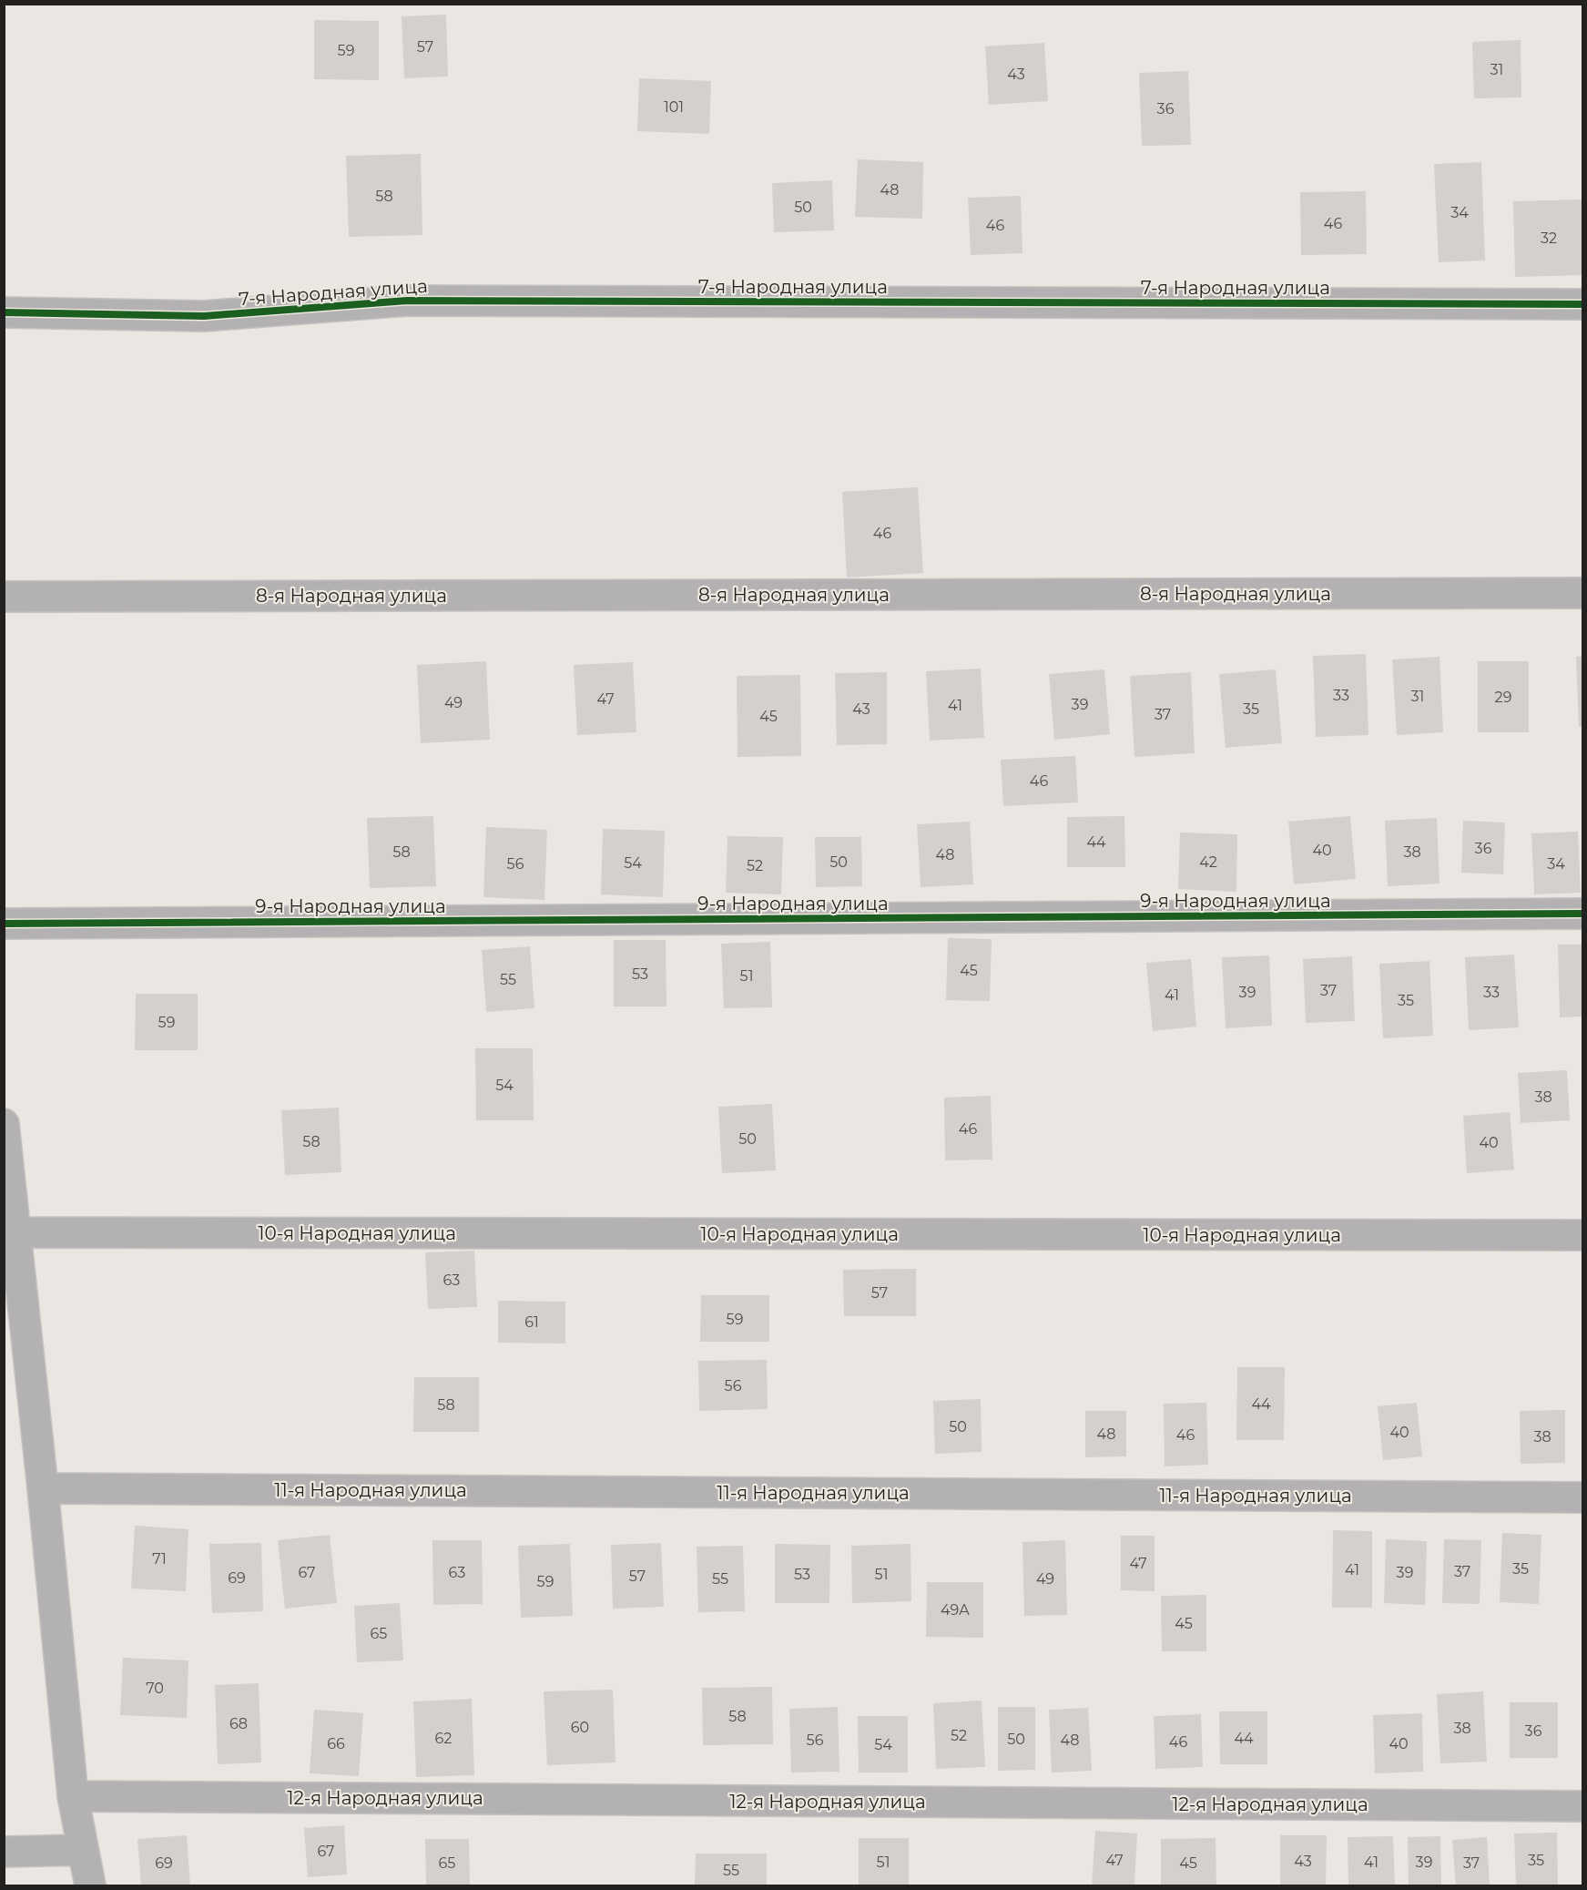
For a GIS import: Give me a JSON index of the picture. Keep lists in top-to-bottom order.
{
  "streets": {
    "street": [
      "7-я Народная улица",
      "8-я Народная улица",
      "9-я Народная улица",
      "10-я Народная улица",
      "11-я Народная улица",
      "12-я Народная улица"
    ]
  },
  "house_numbers": [
    "57",
    "59",
    "31",
    "43",
    "101",
    "36",
    "48",
    "58",
    "50",
    "34",
    "46",
    "46",
    "32",
    "46",
    "33",
    "31",
    "29",
    "47",
    "49",
    "39",
    "41",
    "43",
    "35",
    "37",
    "45",
    "46",
    "44",
    "36",
    "40",
    "58",
    "38",
    "48",
    "50",
    "42",
    "54",
    "56",
    "34",
    "52",
    "45",
    "53",
    "51",
    "55",
    "37",
    "39",
    "33",
    "41",
    "35",
    "59",
    "54",
    "38",
    "46",
    "50",
    "58",
    "40",
    "63",
    "57",
    "59",
    "61",
    "56",
    "44",
    "58",
    "50",
    "40",
    "48",
    "46",
    "38",
    "71",
    "47",
    "35",
    "41",
    "37",
    "67",
    "63",
    "39",
    "53",
    "51",
    "57",
    "69",
    "55",
    "49",
    "59",
    "49А",
    "45",
    "65",
    "70",
    "58",
    "68",
    "60",
    "38",
    "36",
    "52",
    "62",
    "44",
    "50",
    "56",
    "48",
    "46",
    "66",
    "40",
    "54",
    "67",
    "47",
    "35",
    "43",
    "51",
    "41",
    "39",
    "69",
    "65",
    "45",
    "37",
    "55"
  ]
}
